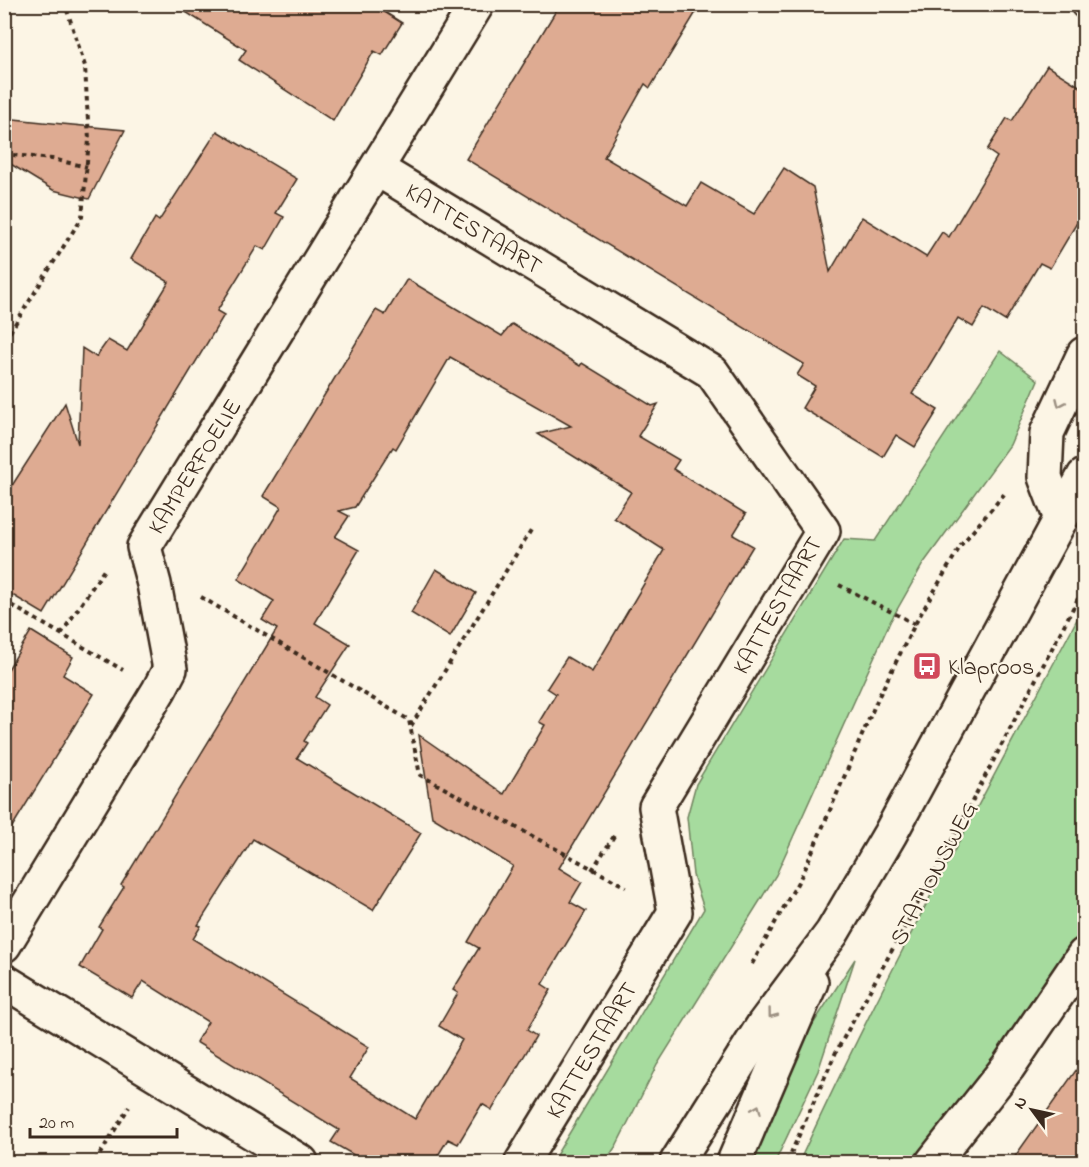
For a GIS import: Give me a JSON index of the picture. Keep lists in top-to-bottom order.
{
  "streets": {
    "street": ["KATTESTAART", "KAMPERFOELIE"],
    "path": ["STATIONSWEG"]
  },
  "crossings": [
    ["KATTESTAART", "KAMPERFOELIE"]
  ],
  "places": {
    "bus stop": ["Klaproos"]
  },
  "scale_bar": "20 m",
  "north": "top left"
}
